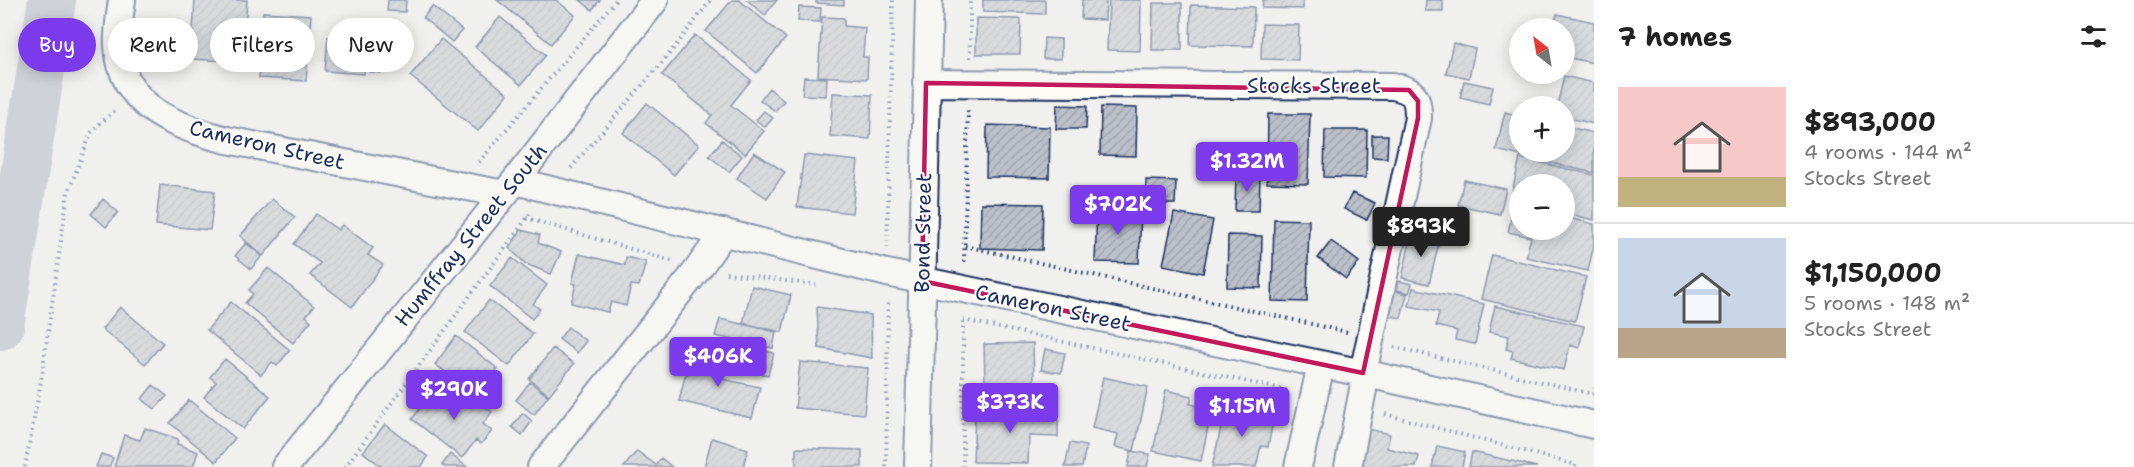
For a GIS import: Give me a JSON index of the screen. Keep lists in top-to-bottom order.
{
  "streets": {
    "street": [
      "Stocks Street",
      "Cameron Street",
      "Bond Street",
      "Humffray Street South"
    ]
  },
  "crossings": [
    ["Stocks Street", "Cameron Street"],
    ["Stocks Street", "Bond Street"],
    ["Cameron Street", "Bond Street"],
    ["Cameron Street", "Humffray Street South"]
  ],
  "north": "top left",
  "page": {
    "heading": "7 homes",
    "map_buttons": ["+", "−"],
    "chip": [
      "Buy",
      "Rent",
      "Filters",
      "New"
    ],
    "list": [
      {
        "name": "$893,000",
        "note": "4 rooms · 144 m² · Stocks Street"
      },
      {
        "name": "$1,150,000",
        "note": "5 rooms · 148 m² · Stocks Street"
      }
    ],
    "price": [
      "$1.32M",
      "$702K",
      "$893K",
      "$406K",
      "$290K",
      "$373K",
      "$1.15M"
    ]
  }
}
